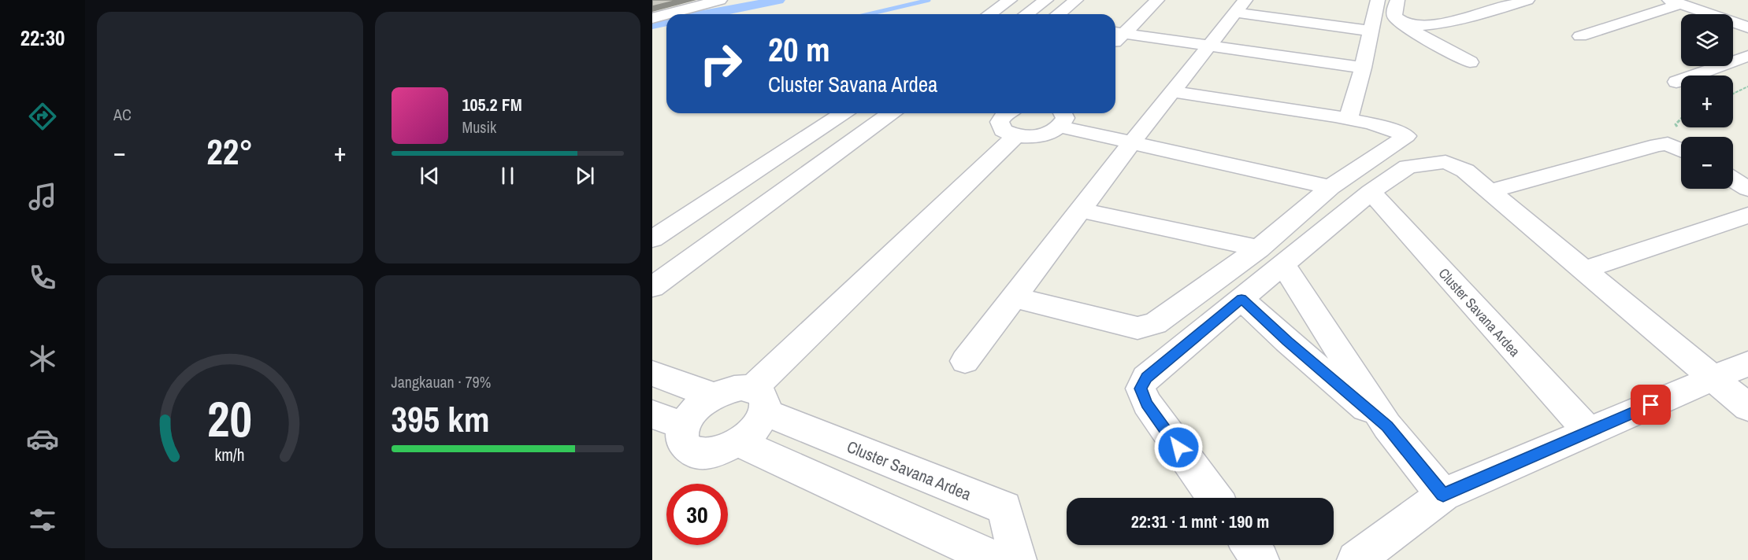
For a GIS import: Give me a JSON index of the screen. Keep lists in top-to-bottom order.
{
  "streets": {
    "street": ["Cluster Savana Ardea"]
  },
  "page": {
    "tabs": "22:30",
    "tile": [
      "AC",
      ["Jangkauan · 79%", "395 km"]
    ],
    "map_buttons": ["+", "−"],
    "turn": ["20 m", "Cluster Savana Ardea"],
    "song": ["105.2 FM", "Musik"],
    "heat": ["−", "22°", "+"],
    "limit": "30",
    "trip": "22:31 · 1 mnt · 190 m",
    "gauge": ["20", "km/h"]
  }
}
